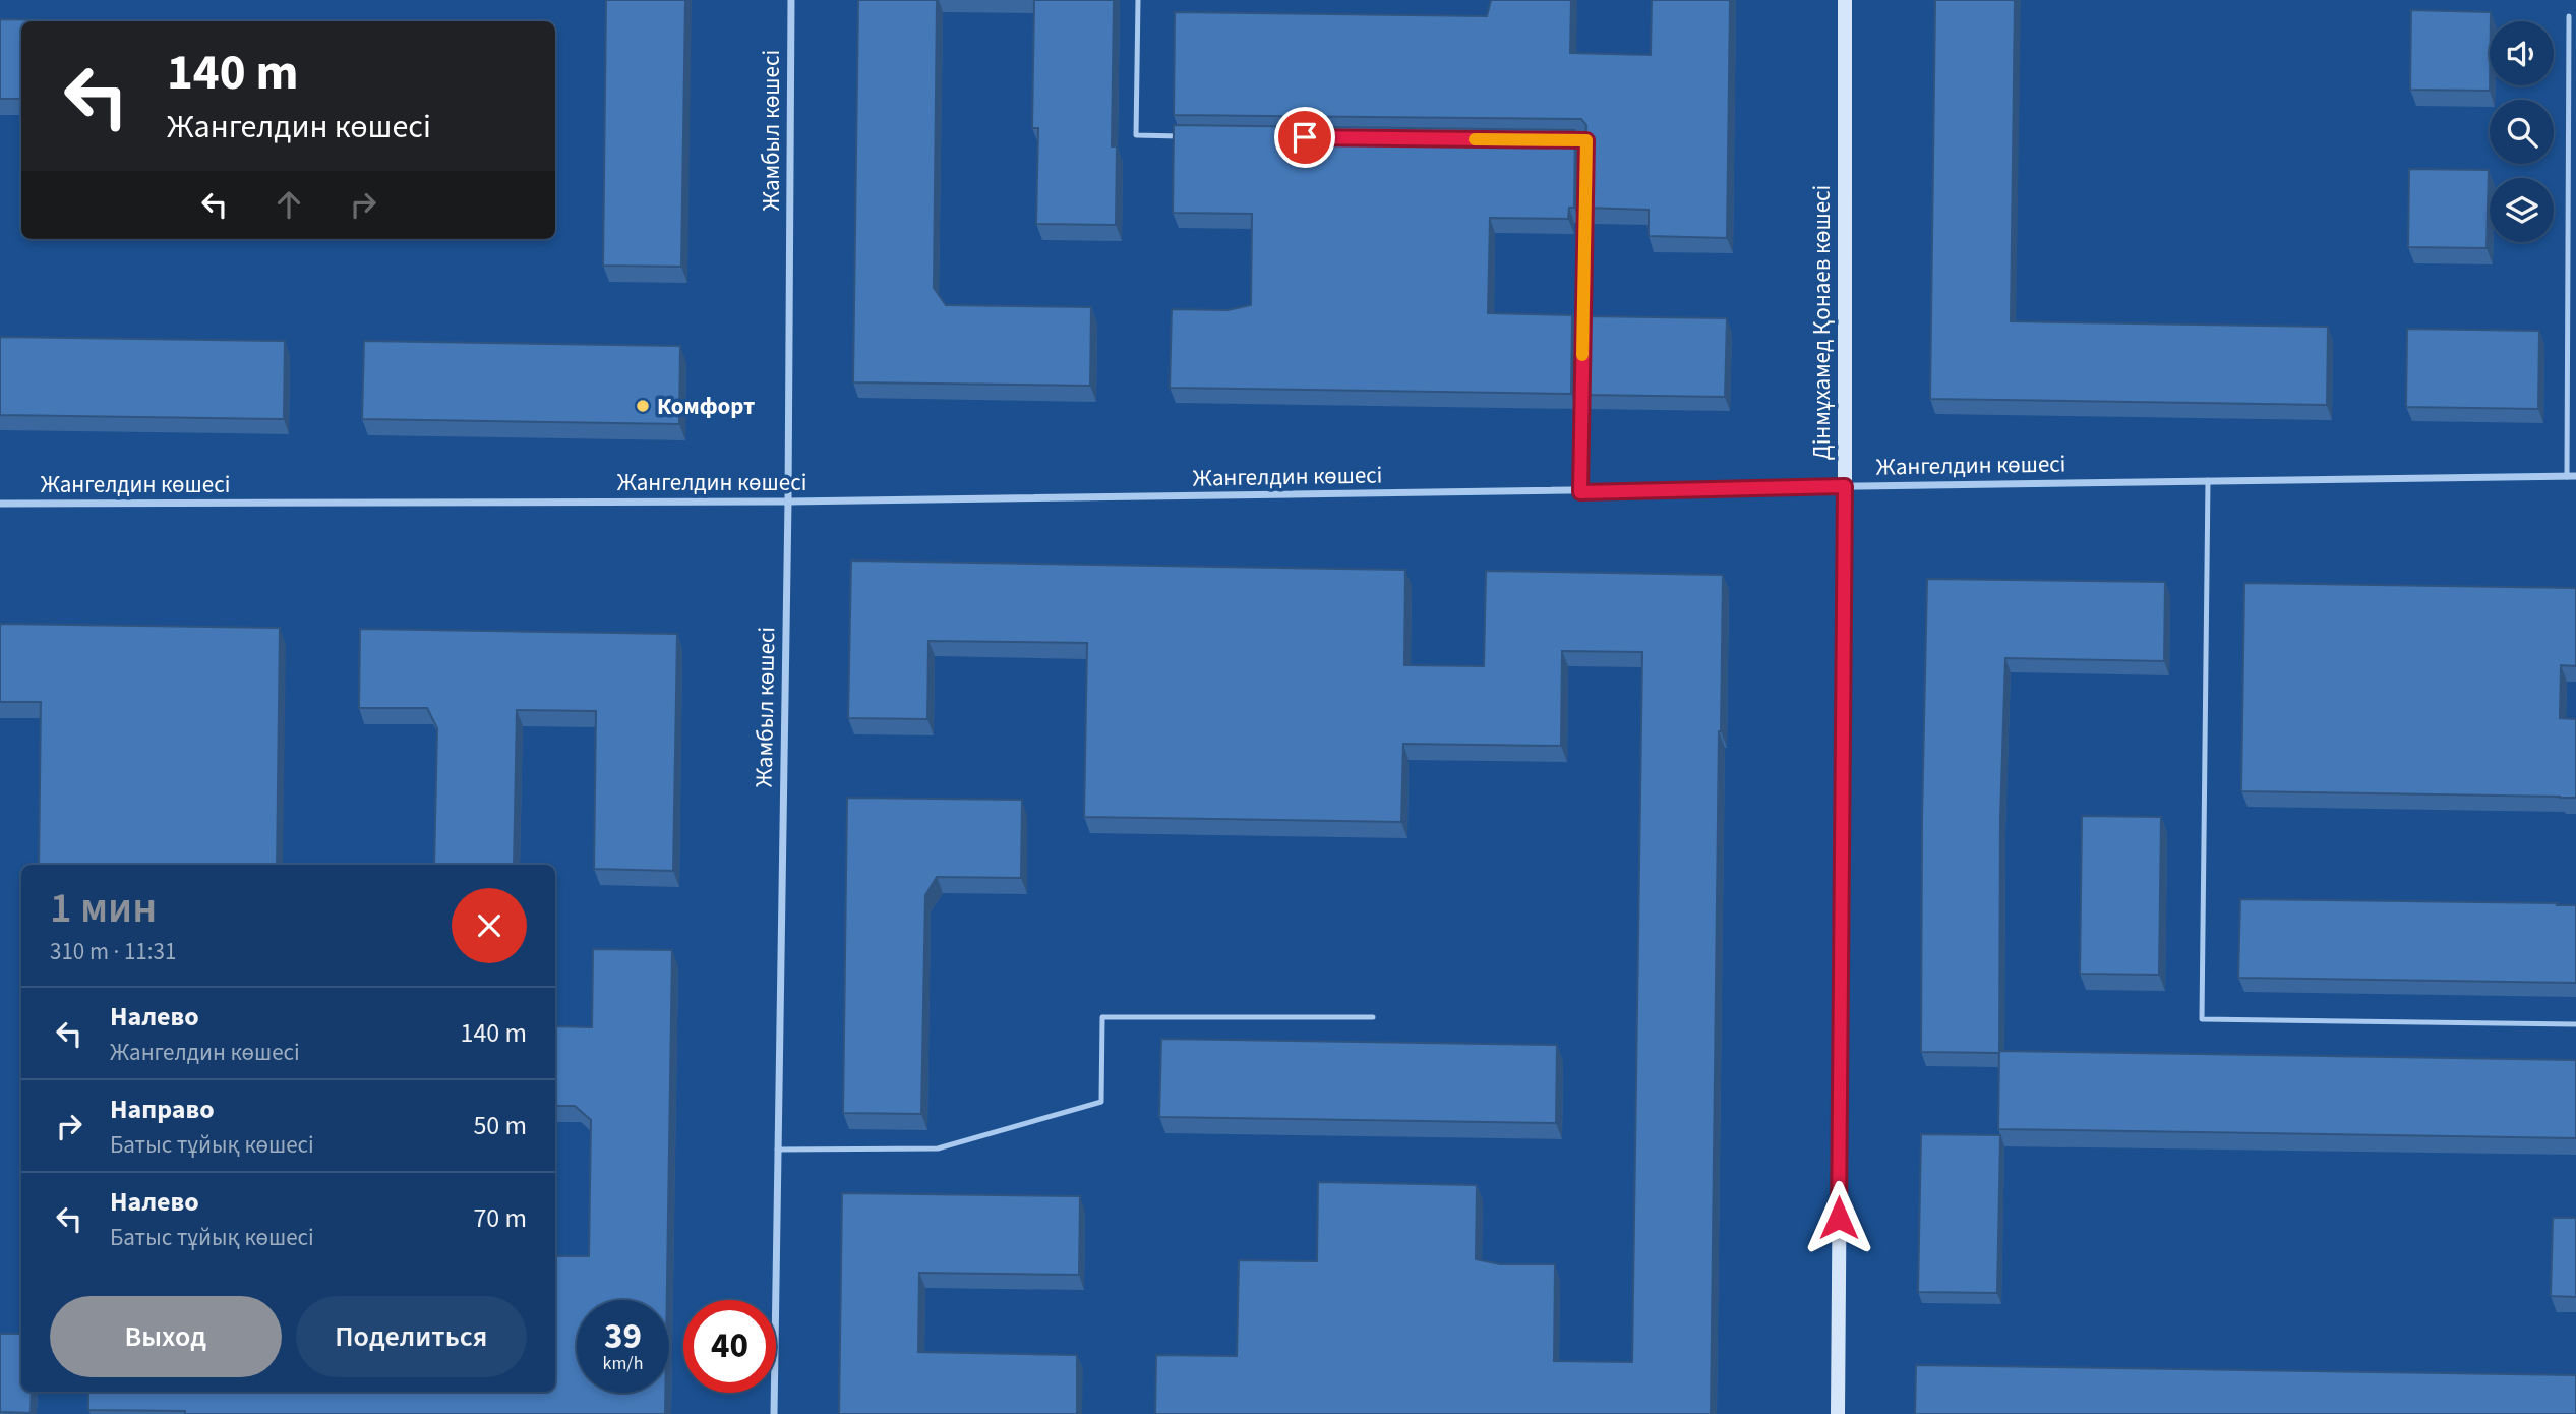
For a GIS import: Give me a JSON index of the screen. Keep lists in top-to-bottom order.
{
  "streets": {
    "street": ["Жамбыл көшесі", "Дінмұхамед Қонаев көшесі", "Жангелдин көшесі"]
  },
  "crossings": [
    ["Жамбыл көшесі", "Жангелдин көшесі"],
    ["Дінмұхамед Қонаев көшесі", "Жангелдин көшесі"]
  ],
  "places": ["Комфорт"],
  "page": {
    "turn": ["140 m", "Жангелдин көшесі"],
    "heading": ["1 мин", "310 m · 11:31"],
    "list": [
      {
        "name": "Налево",
        "note": "Жангелдин көшесі",
        "value": "140 m"
      },
      {
        "name": "Направо",
        "note": "Батыс тұйық көшесі",
        "value": "50 m"
      },
      {
        "name": "Налево",
        "note": "Батыс тұйық көшесі",
        "value": "70 m"
      }
    ],
    "buttons": ["Выход", "Поделиться"],
    "speed": "39 km/h",
    "limit": "40"
  }
}
